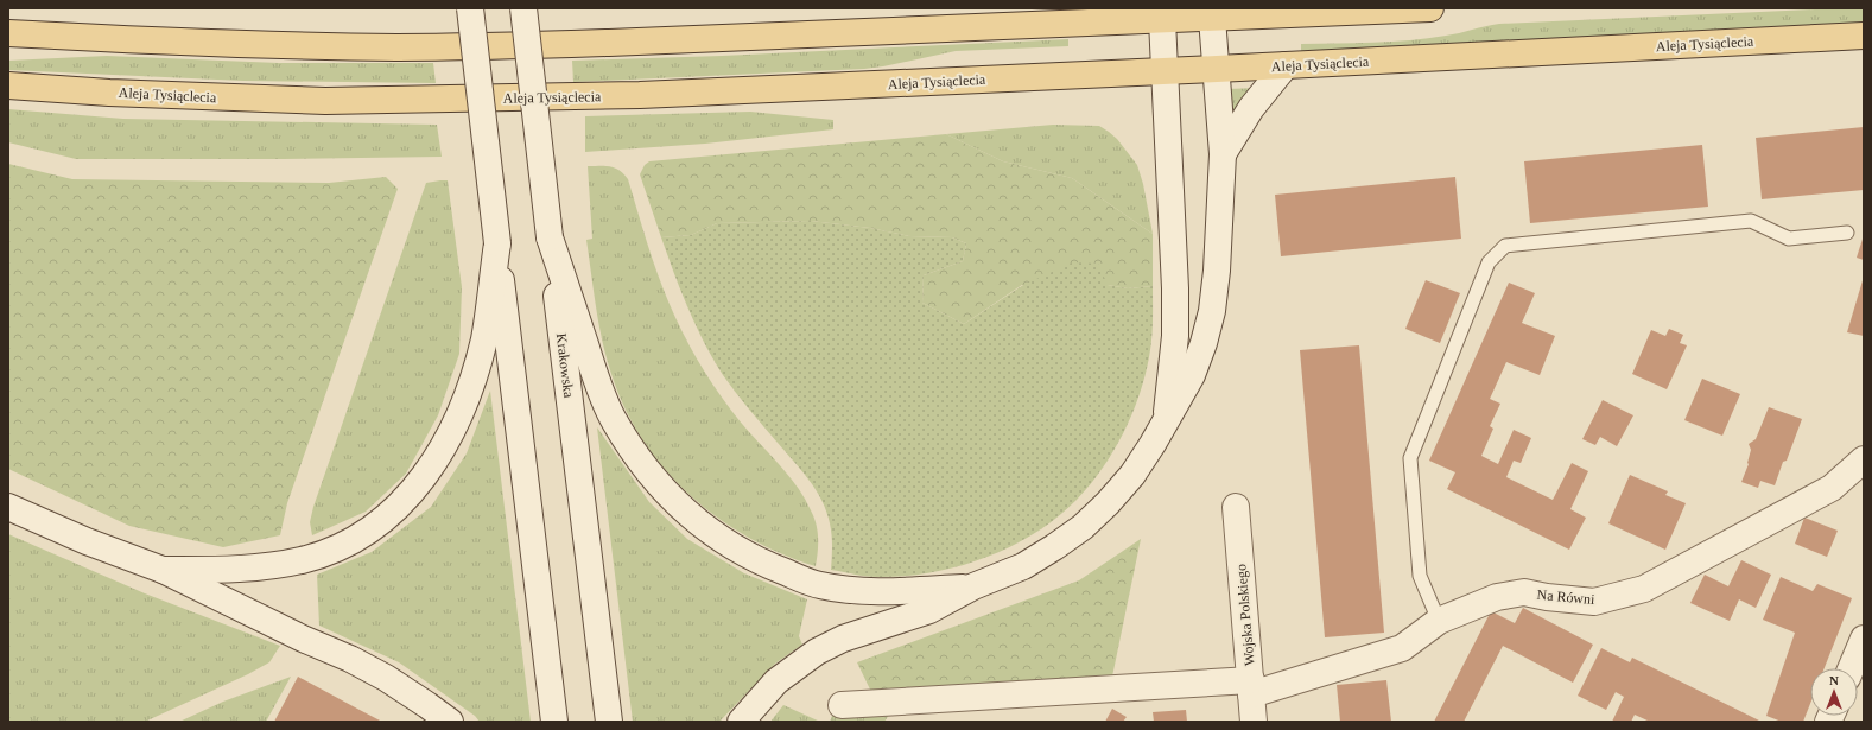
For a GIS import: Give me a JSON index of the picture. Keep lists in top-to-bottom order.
{
  "streets": {
    "main road": [
      "Aleja Tysiąclecia",
      "Krakowska",
      "Na Równi",
      "Wojska Polskiego"
    ]
  },
  "crossings": [
    ["Na Równi", "Wojska Polskiego"]
  ],
  "north": "top"
}
